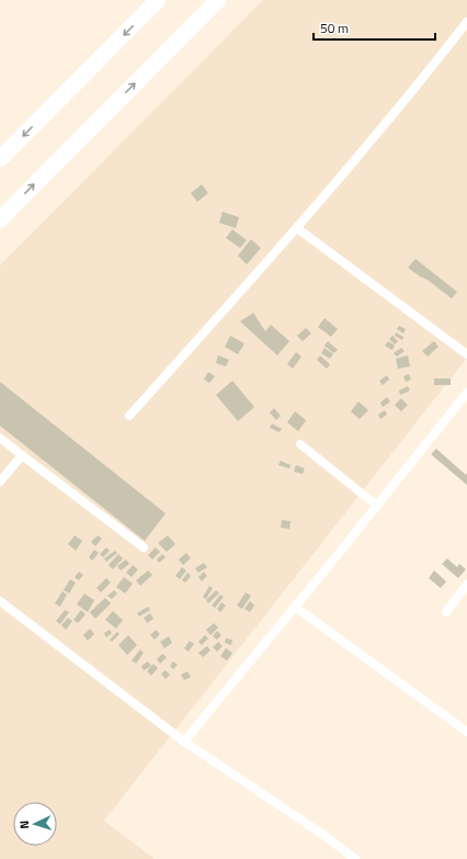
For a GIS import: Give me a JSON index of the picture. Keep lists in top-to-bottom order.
{
  "scale_bar": "50 m",
  "north": "left"
}
